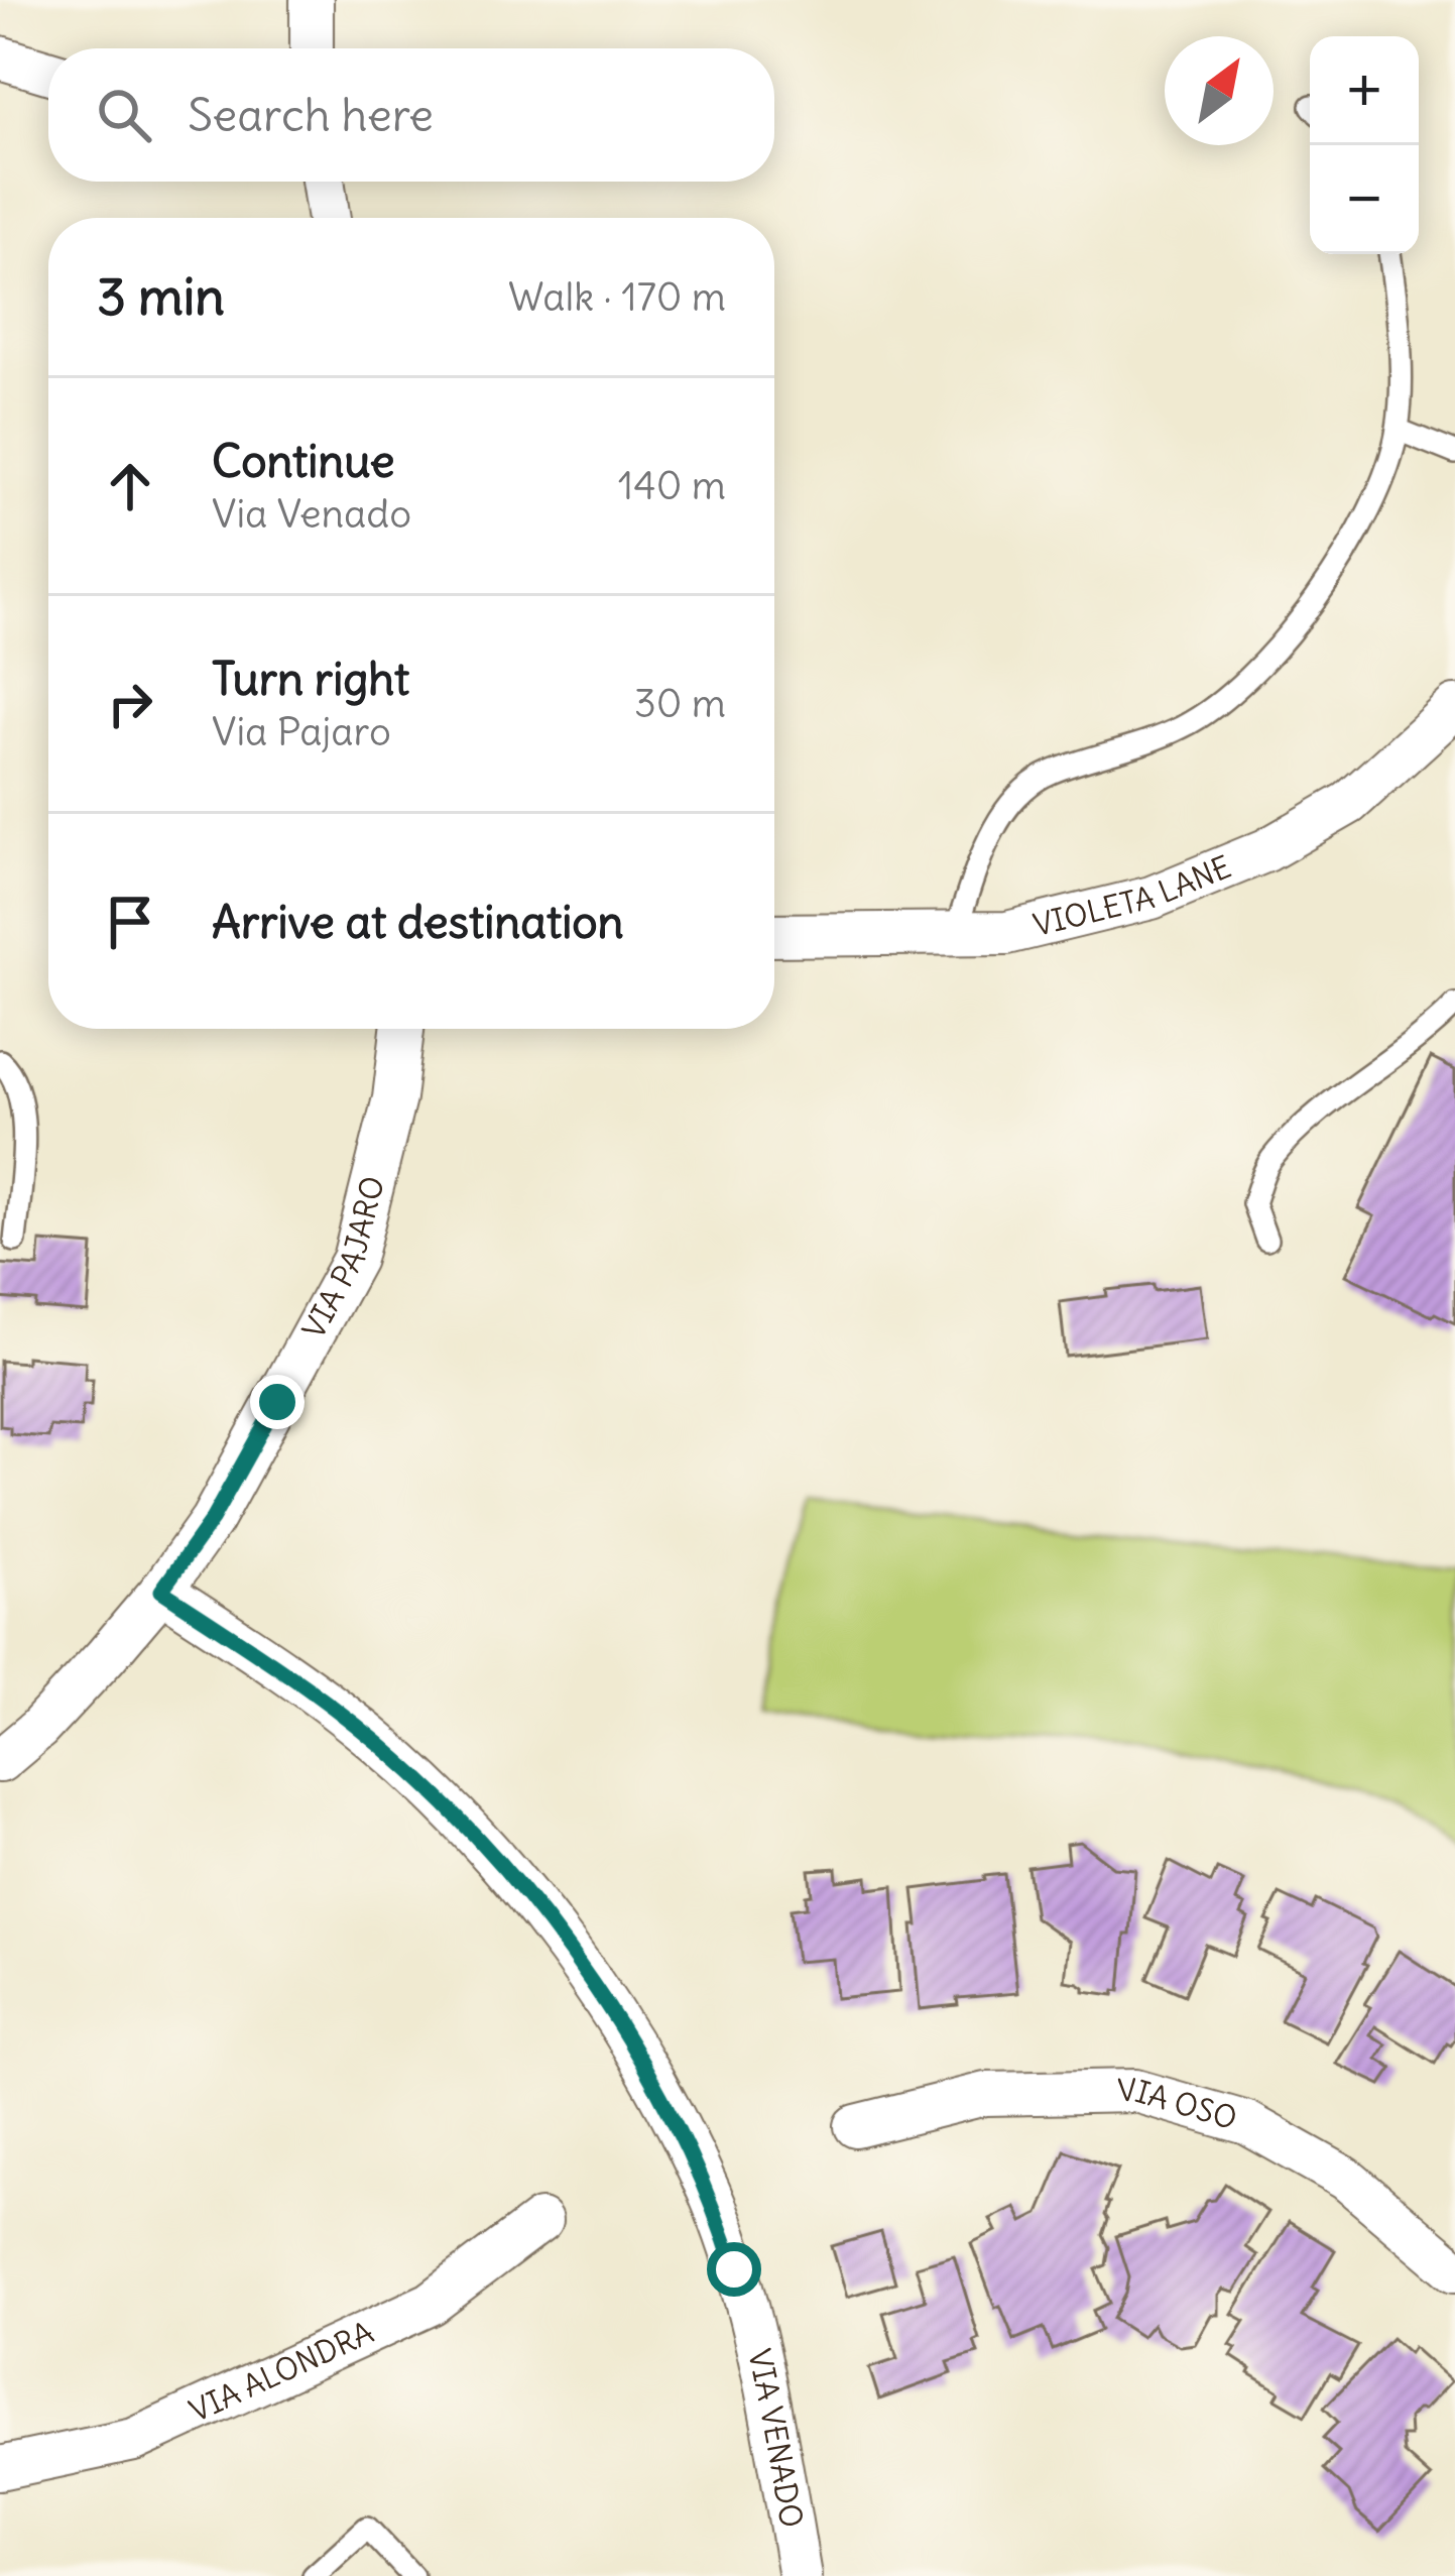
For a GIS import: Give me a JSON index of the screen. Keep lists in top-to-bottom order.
{
  "streets": {
    "street": [
      "VIOLETA LANE",
      "VIA PAJARO",
      "VIA OSO",
      "VIA ALONDRA",
      "VIA VENADO"
    ]
  },
  "crossings": [
    ["VIA PAJARO", "VIA VENADO"]
  ],
  "north": "top right",
  "page": {
    "map_buttons": ["+", "−"],
    "search": "Search here",
    "heading": ["3 min", "Walk · 170 m"],
    "list": [
      ["Continue", "Via Venado", "140 m"],
      ["Turn right", "Via Pajaro", "30 m"],
      "Arrive at destination"
    ]
  }
}
